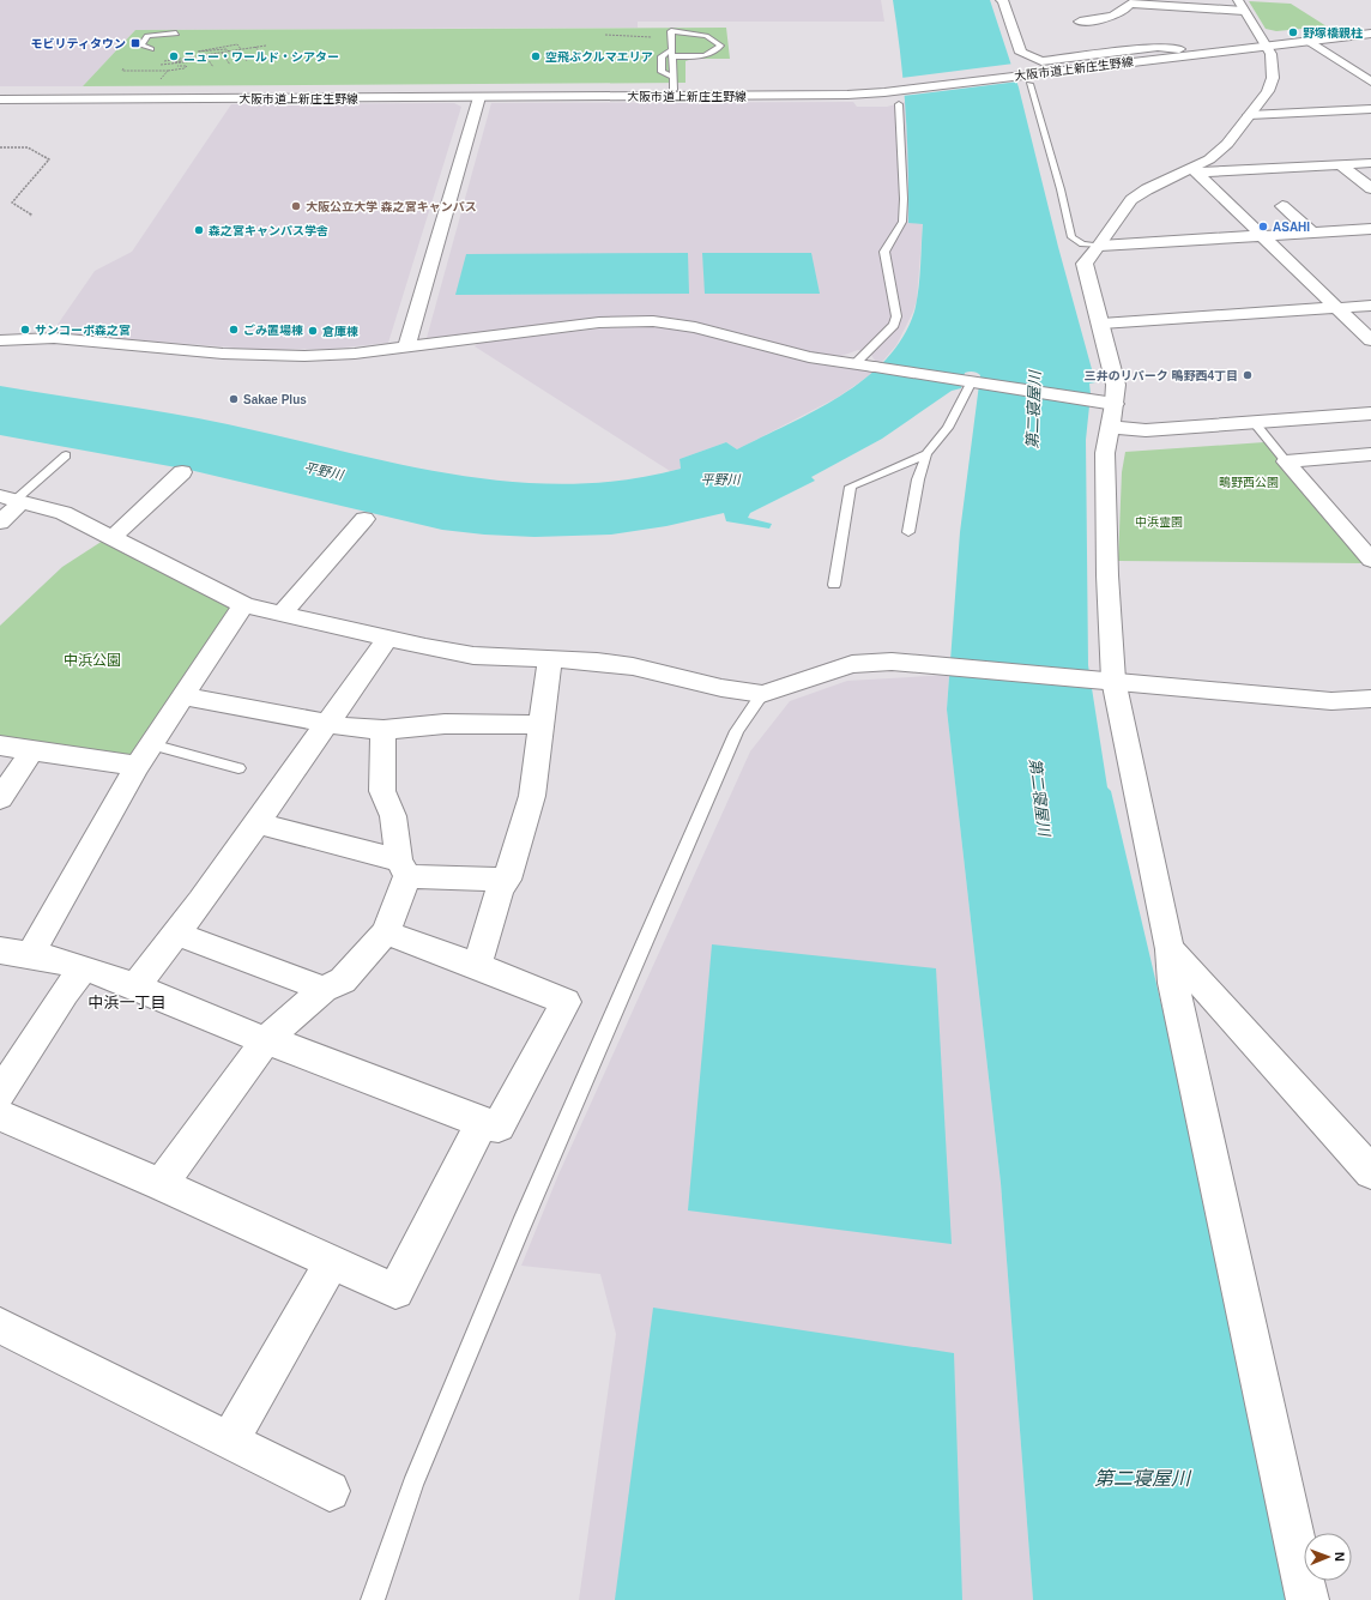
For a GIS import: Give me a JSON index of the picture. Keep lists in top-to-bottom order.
{
  "streets": {
    "street": ["大阪市道上新庄生野線"]
  },
  "districts": ["中浜一丁目"],
  "water": ["第二寝屋川", "平野川"],
  "parks": ["鴫野西公園", "中浜霊園", "中浜公園"],
  "places": {
    "other": [
      "野塚橋親柱",
      "ニュー・ワールド・シアター",
      "空飛ぶクルマエリア",
      "大阪公立大学 森之宮キャンパス",
      "ASAHI",
      "森之宮キャンパス学舎",
      "サンコーポ森之宮",
      "ごみ置場棟",
      "倉庫棟",
      "三井のリパーク 鴫野西4丁目",
      "Sakae Plus"
    ],
    "transit": ["モビリティタウン"]
  },
  "north": "right"
}
